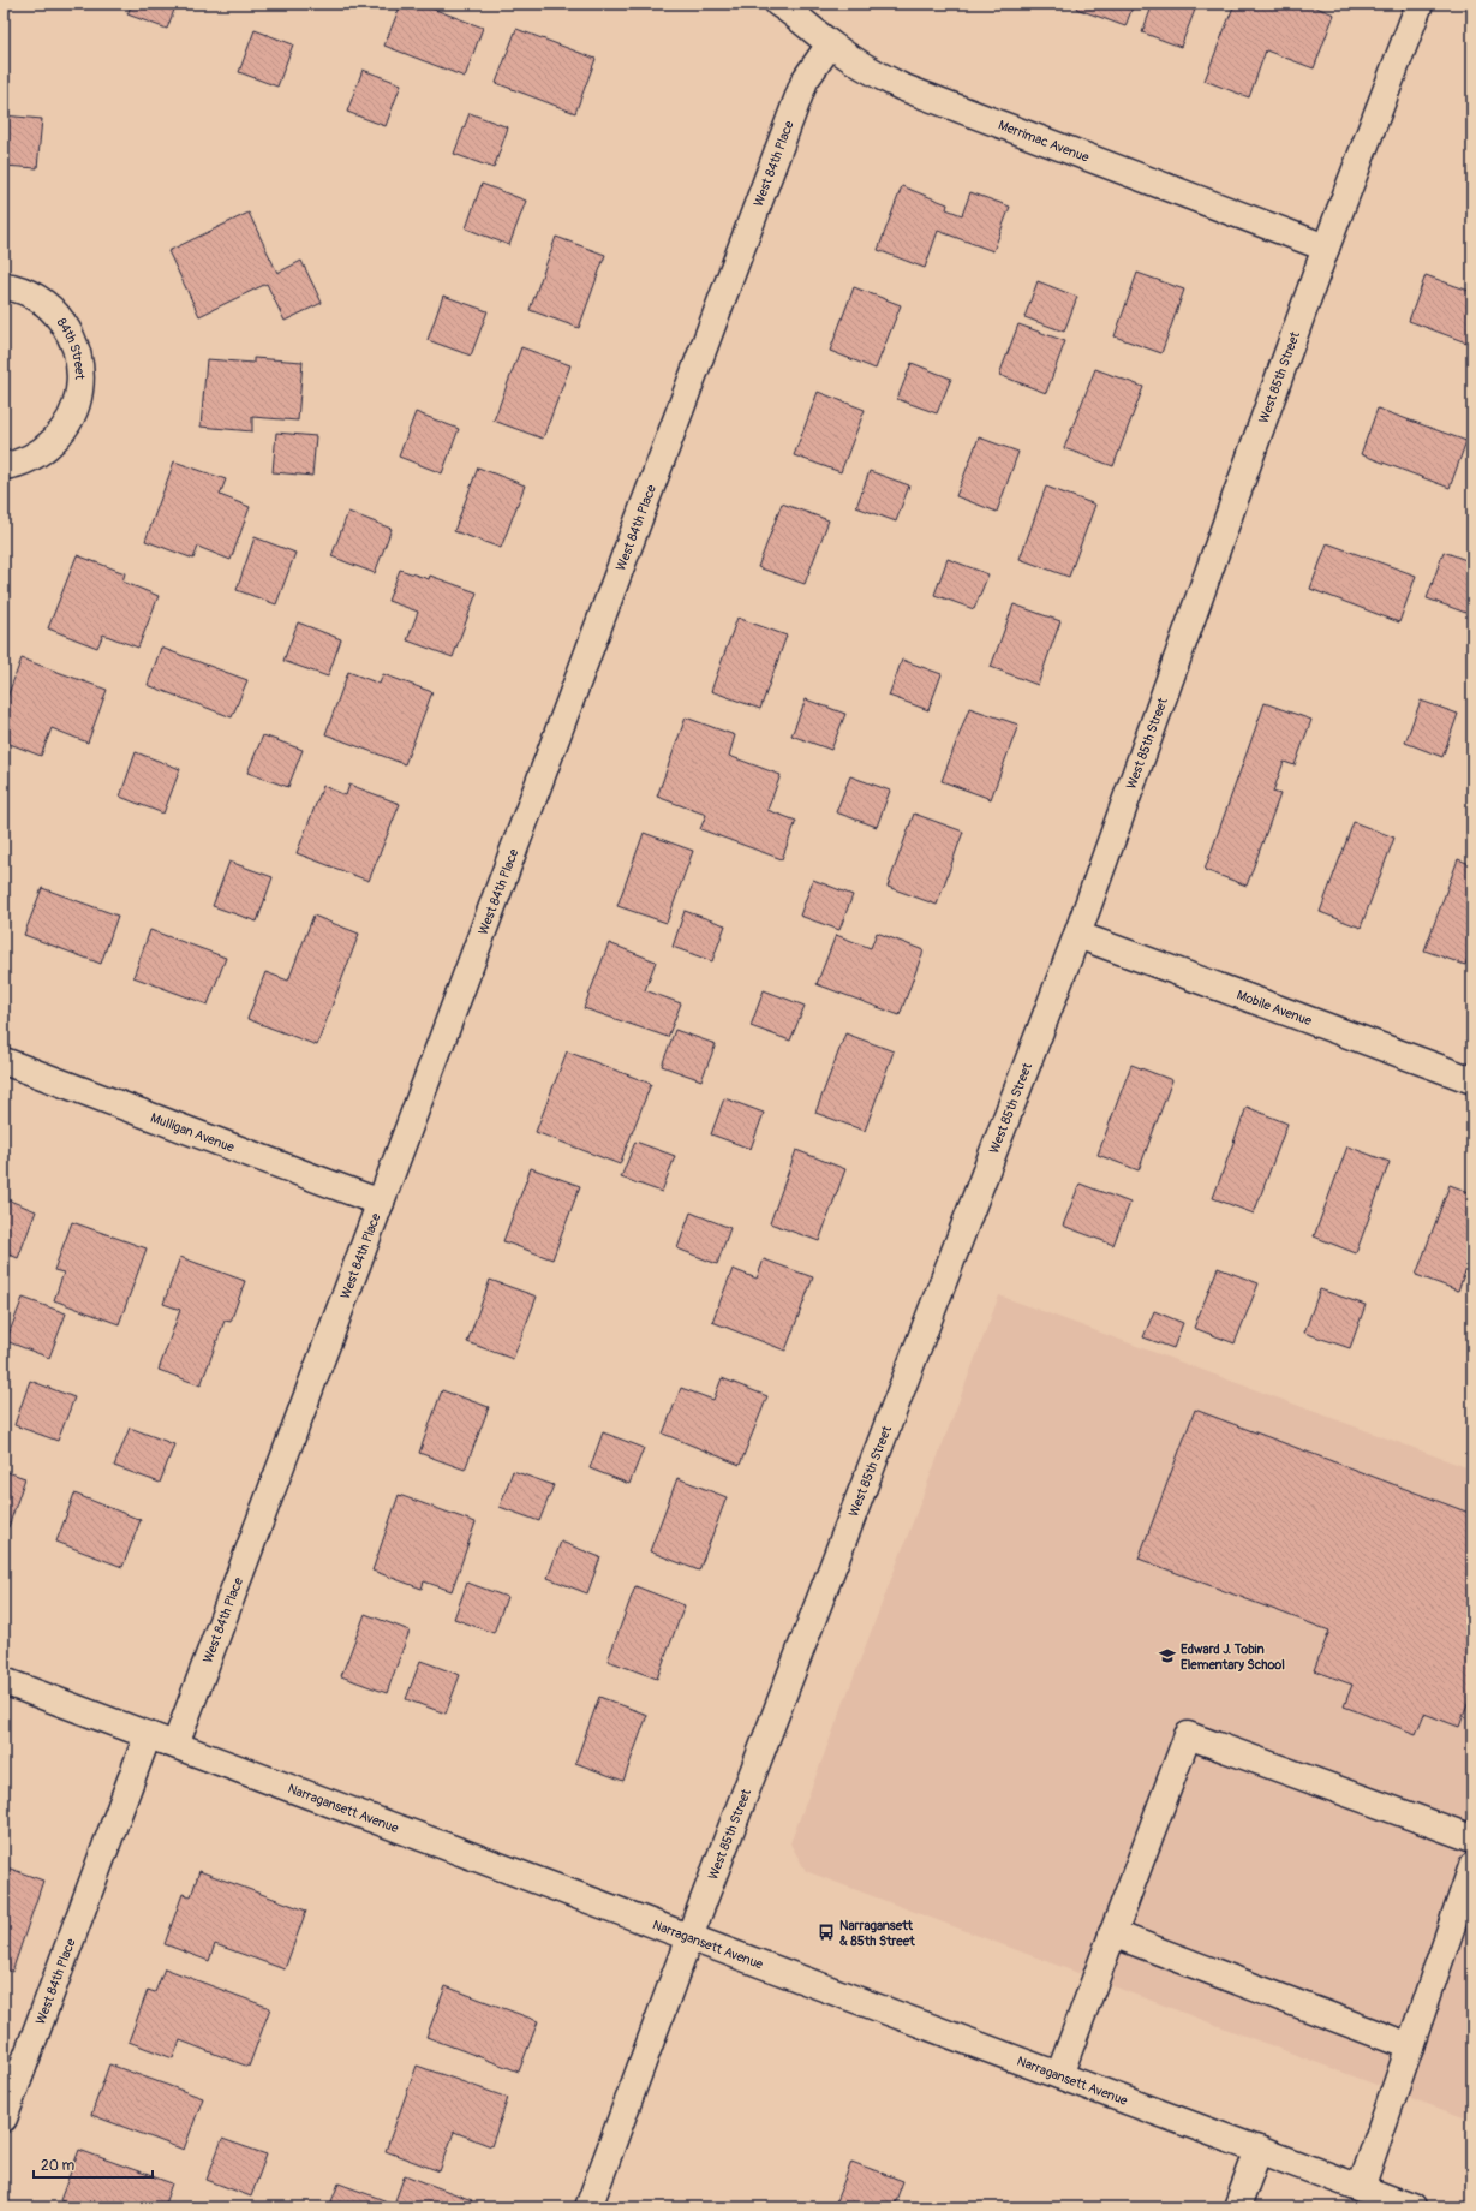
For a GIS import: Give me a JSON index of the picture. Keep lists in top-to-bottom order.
{
  "streets": {
    "street": [
      "Merrimac Avenue",
      "West 84th Place",
      "84th Street",
      "West 85th Street",
      "Mobile Avenue",
      "Mulligan Avenue",
      "Narragansett Avenue"
    ]
  },
  "crossings": [
    ["Merrimac Avenue", "West 84th Place"],
    ["Merrimac Avenue", "West 85th Street"],
    ["West 84th Place", "Mulligan Avenue"],
    ["West 84th Place", "Narragansett Avenue"],
    ["West 85th Street", "Mobile Avenue"],
    ["West 85th Street", "Narragansett Avenue"]
  ],
  "places": {
    "school or university": ["Edward J. Tobin Elementary School"],
    "bus stop": ["Narragansett & 85th Street"]
  },
  "scale_bar": "20 m"
}
